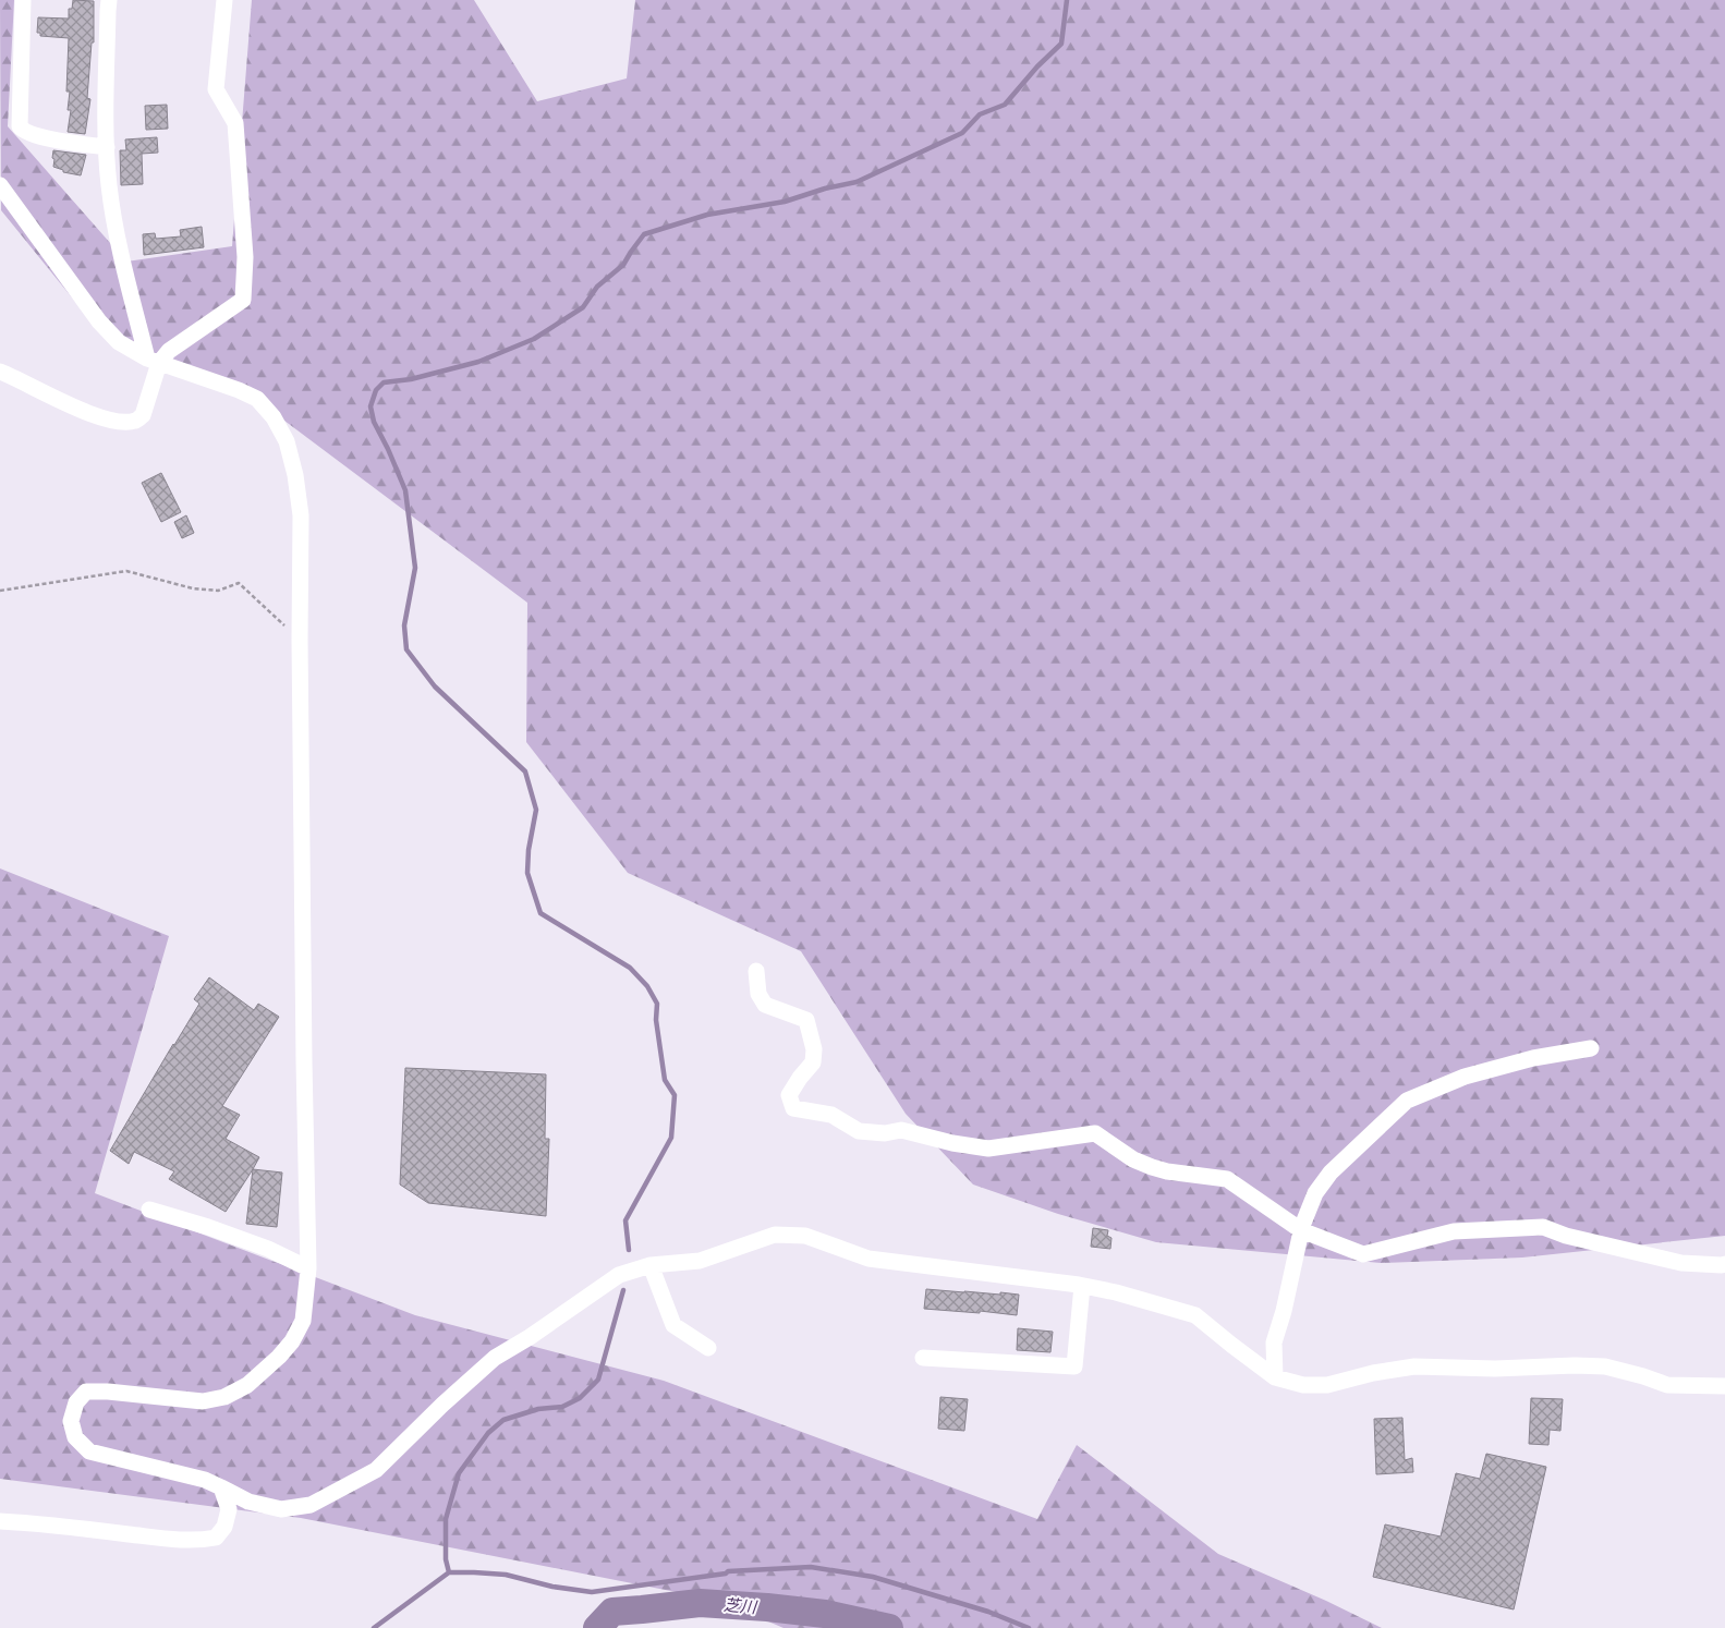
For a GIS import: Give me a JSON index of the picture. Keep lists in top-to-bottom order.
{
  "water": ["芝川"]
}
